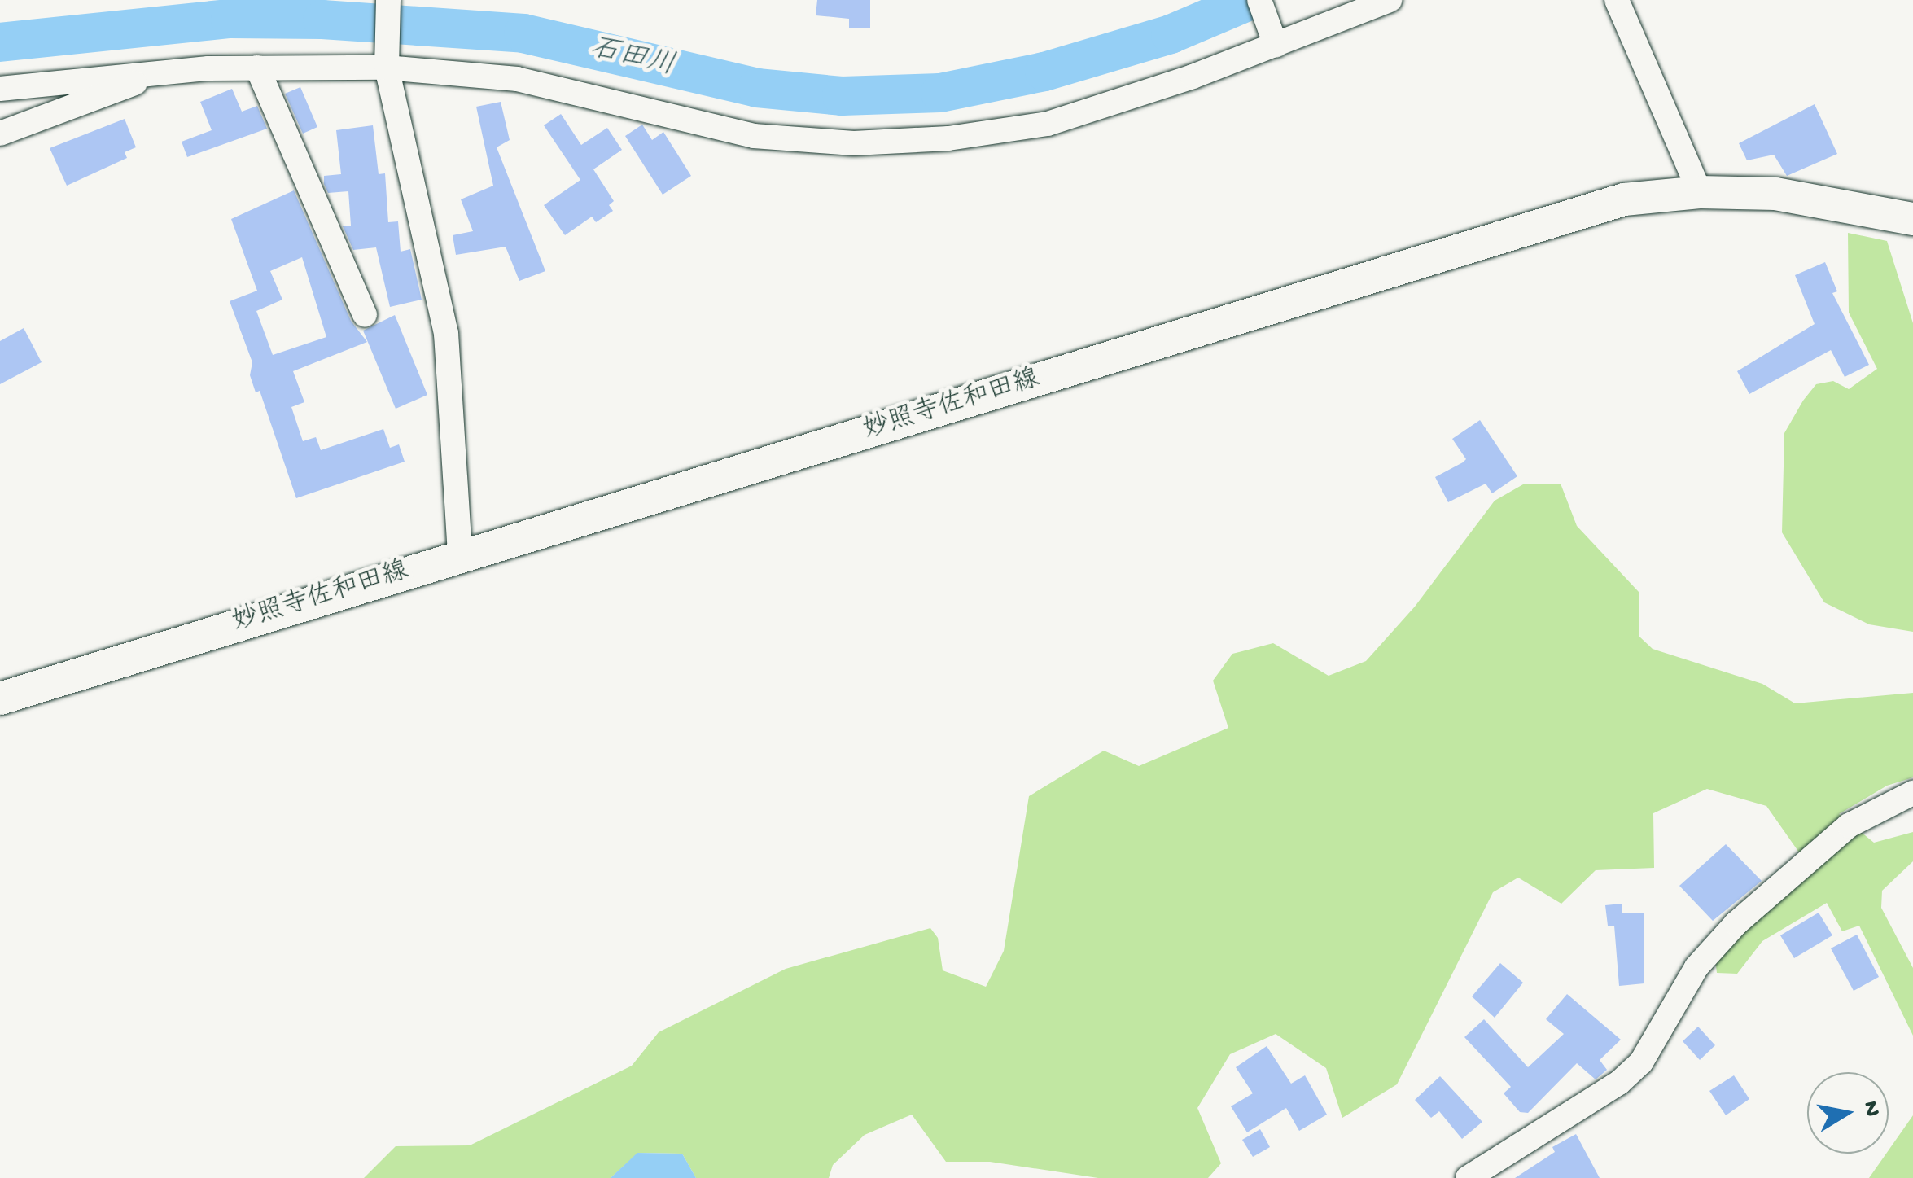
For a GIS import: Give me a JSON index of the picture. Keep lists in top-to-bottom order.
{
  "streets": {
    "main road": ["妙照寺佐和田線"]
  },
  "water": ["石田川"],
  "north": "right"
}
